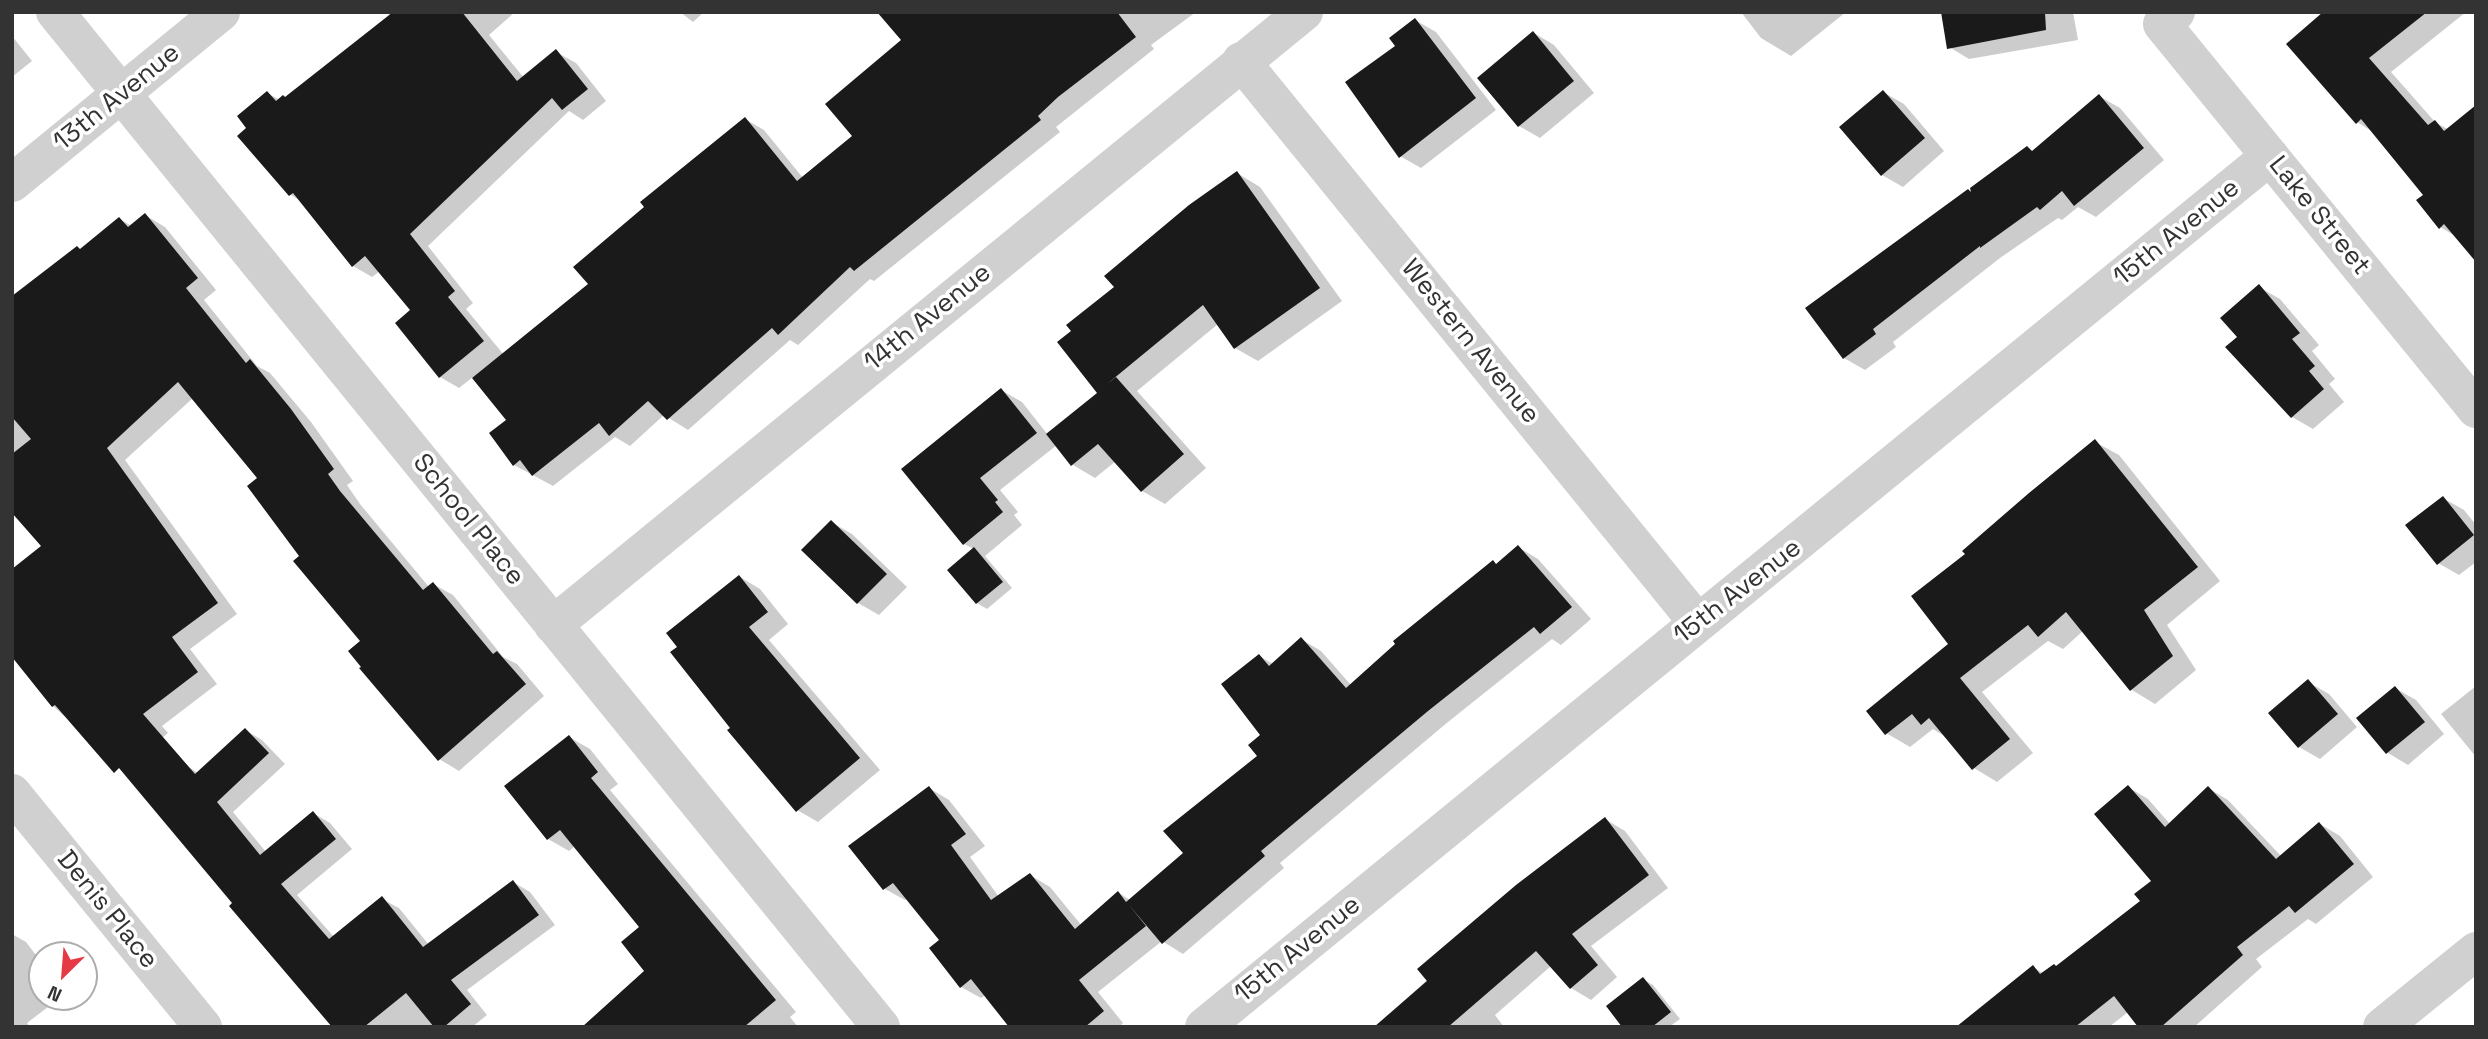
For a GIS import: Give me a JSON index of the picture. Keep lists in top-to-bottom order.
{
  "streets": {
    "street": [
      "13th Avenue",
      "Lake Street",
      "15th Avenue",
      "14th Avenue",
      "Western Avenue",
      "School Place",
      "Denis Place"
    ]
  },
  "crossings": [
    ["13th Avenue", "School Place"],
    ["Lake Street", "15th Avenue"],
    ["15th Avenue", "Western Avenue"],
    ["14th Avenue", "Western Avenue"],
    ["14th Avenue", "School Place"]
  ],
  "north": "bottom left"
}
